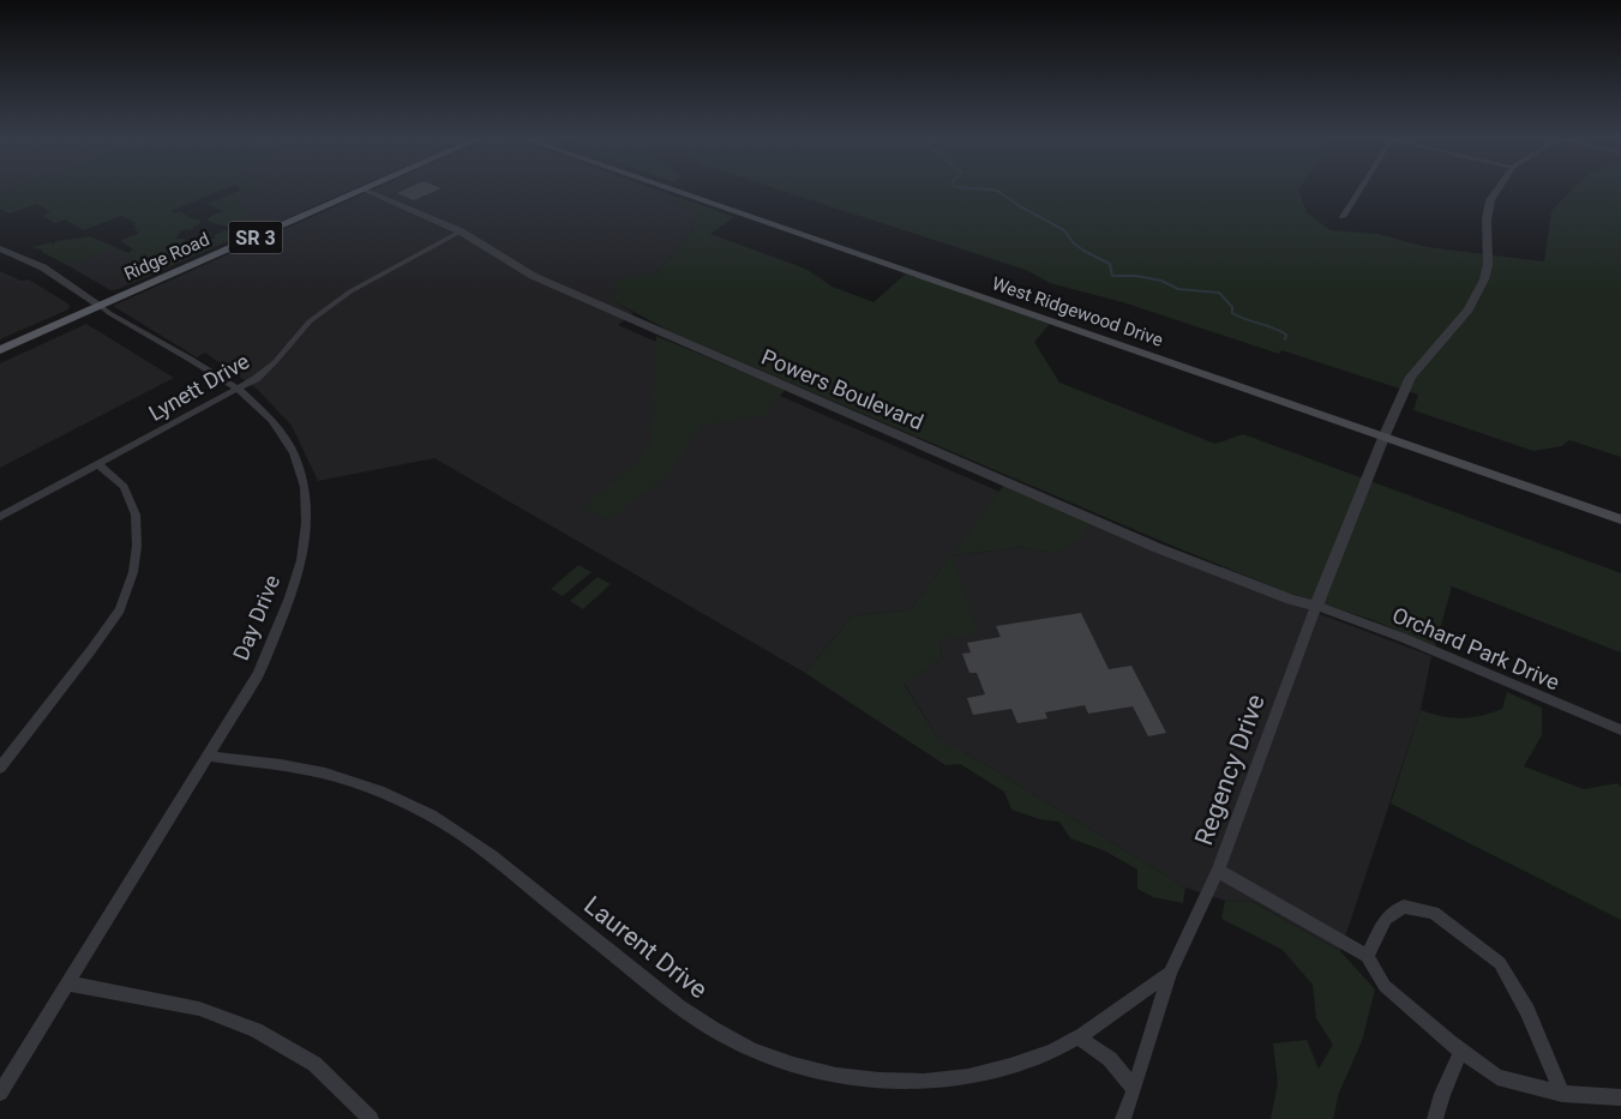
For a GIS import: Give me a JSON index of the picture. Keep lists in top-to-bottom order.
{
  "streets": {
    "main road": ["SR 3", "Ridge Road", "West Ridgewood Drive"],
    "street": [
      "Lynett Drive",
      "Powers Boulevard",
      "Day Drive",
      "Orchard Park Drive",
      "Regency Drive",
      "Laurent Drive"
    ]
  },
  "crossings": [
    ["Ridge Road", "Day Drive"],
    ["West Ridgewood Drive", "Regency Drive"],
    ["Lynett Drive", "Powers Boulevard"],
    ["Lynett Drive", "Day Drive"],
    ["Powers Boulevard", "Orchard Park Drive"],
    ["Powers Boulevard", "Regency Drive"],
    ["Day Drive", "Laurent Drive"],
    ["Orchard Park Drive", "Regency Drive"],
    ["Regency Drive", "Laurent Drive"]
  ]
}
